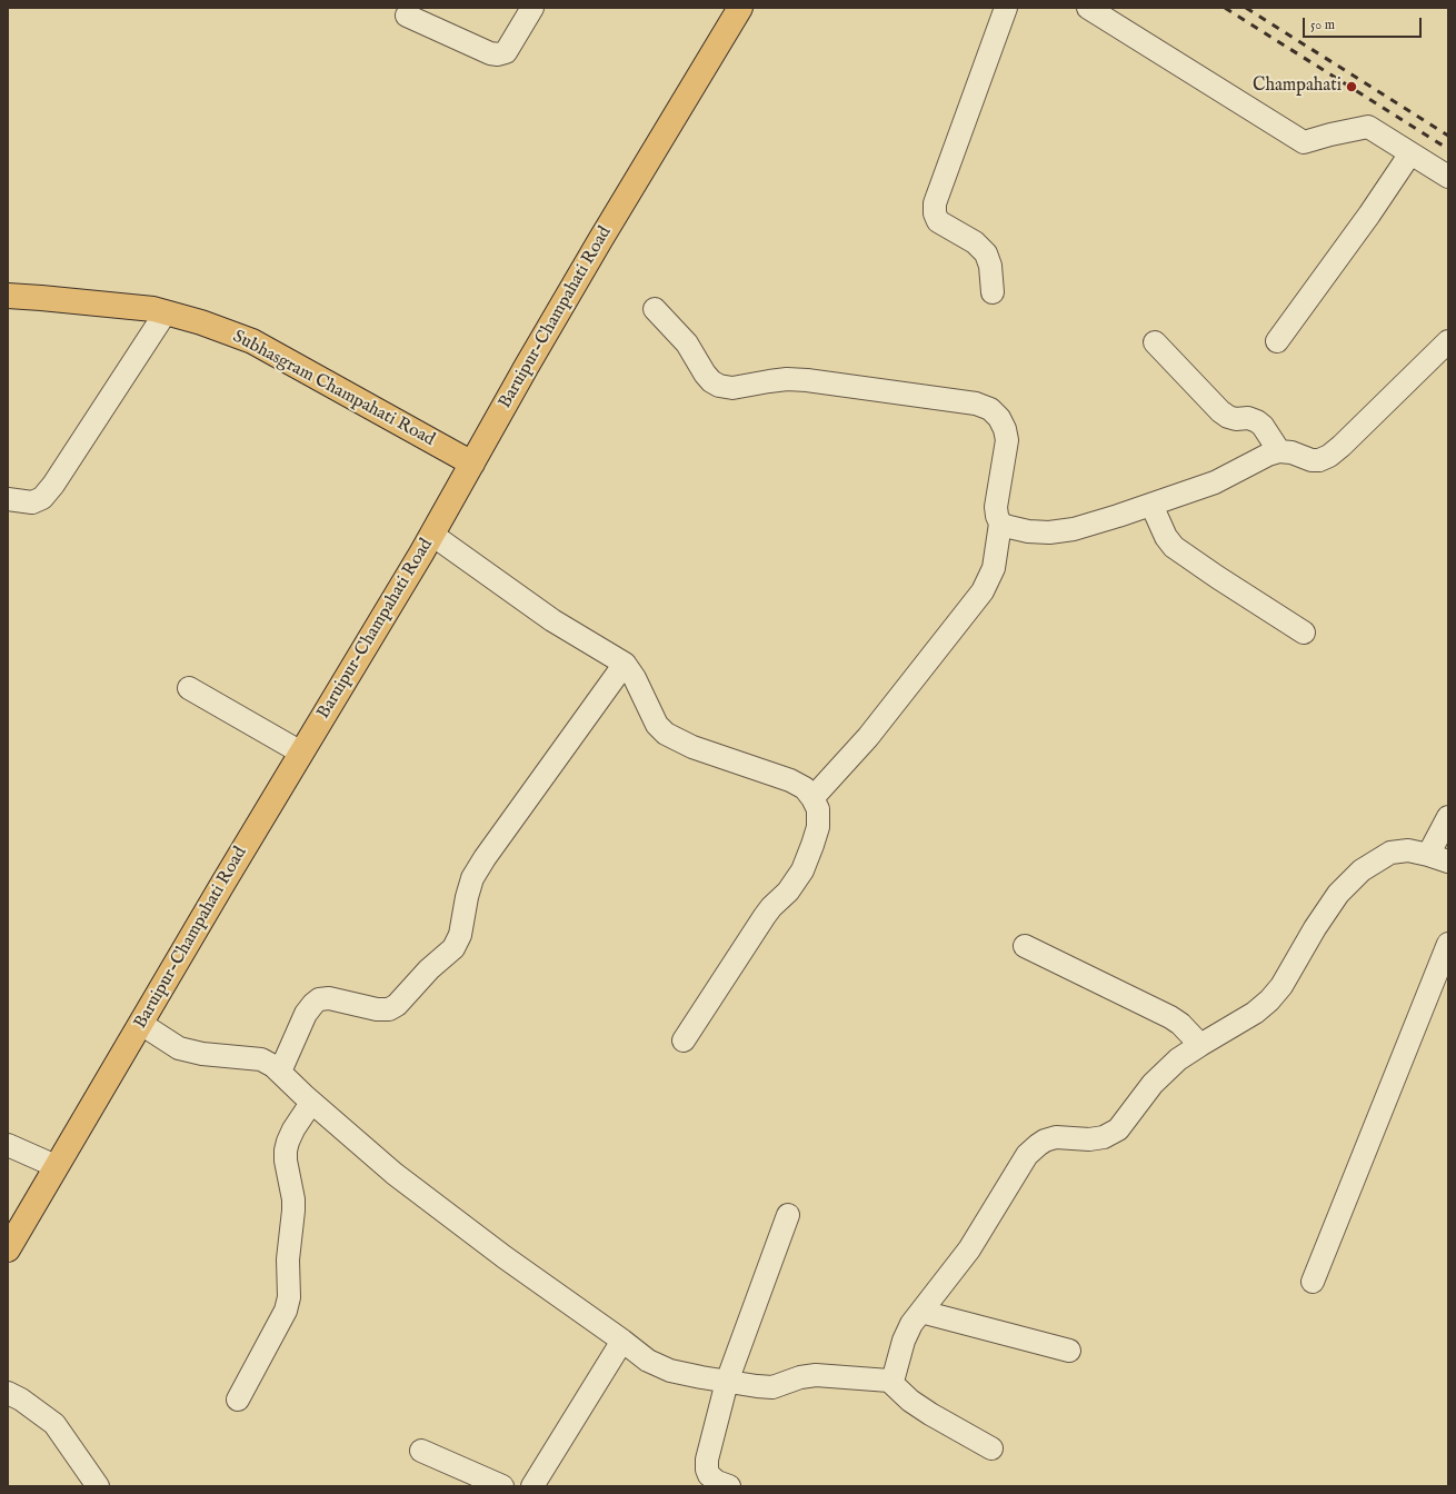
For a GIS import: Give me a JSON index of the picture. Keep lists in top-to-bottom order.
{
  "streets": {
    "main road": ["Baruipur-Champahati Road", "Subhasgram Champahati Road"]
  },
  "crossings": [
    ["Baruipur-Champahati Road", "Subhasgram Champahati Road"]
  ],
  "places": ["Champahati"],
  "scale_bar": "50 m"
}
